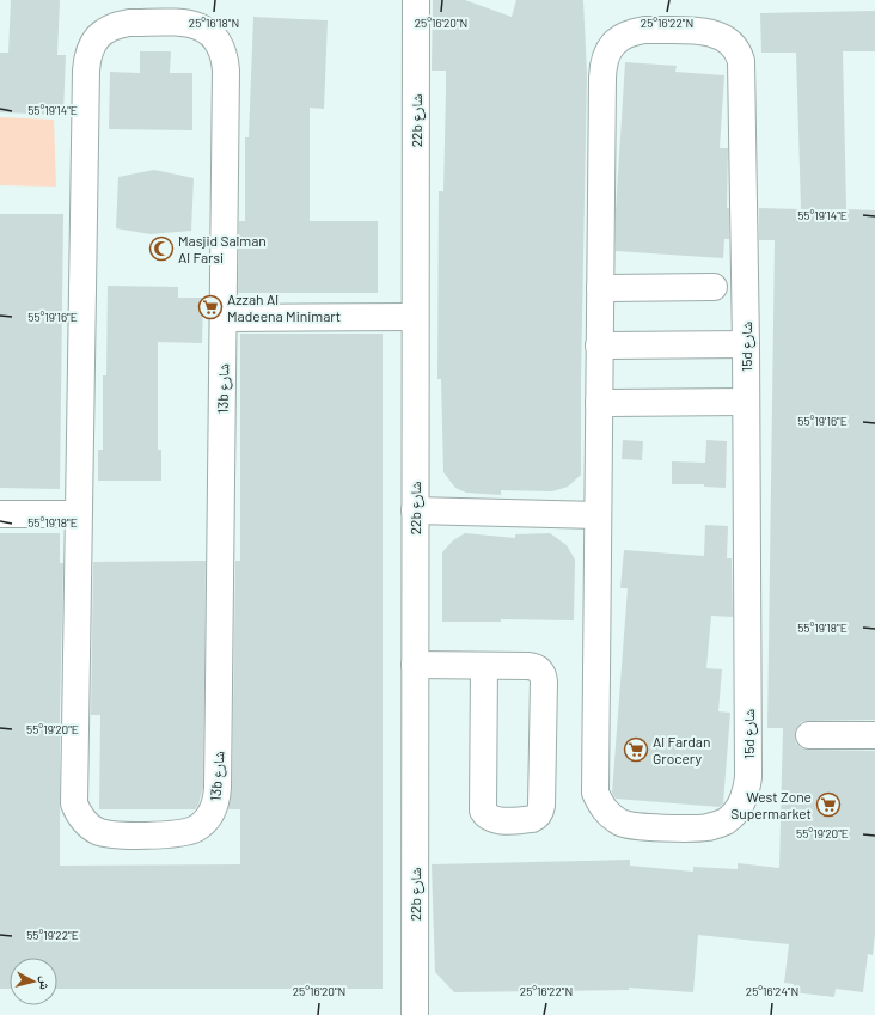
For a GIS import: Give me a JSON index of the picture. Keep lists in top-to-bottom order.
{
  "streets": {
    "street": ["22b شارع", "15d شارع", "13b شارع"]
  },
  "places": {
    "mosque": ["Masjid Salman Al Farsi"],
    "supermarket": ["Azzah Al Madeena Minimart", "Al Fardan Grocery", "West Zone Supermarket"]
  },
  "north": "right",
  "coordinates": [
    "25°16'18\"N",
    "25°16'20\"N",
    "25°16'22\"N",
    "55°19'14\"E",
    "55°19'16\"E",
    "55°19'18\"E",
    "55°19'20\"E",
    "55°19'22\"E",
    "25°16'24\"N"
  ]
}
